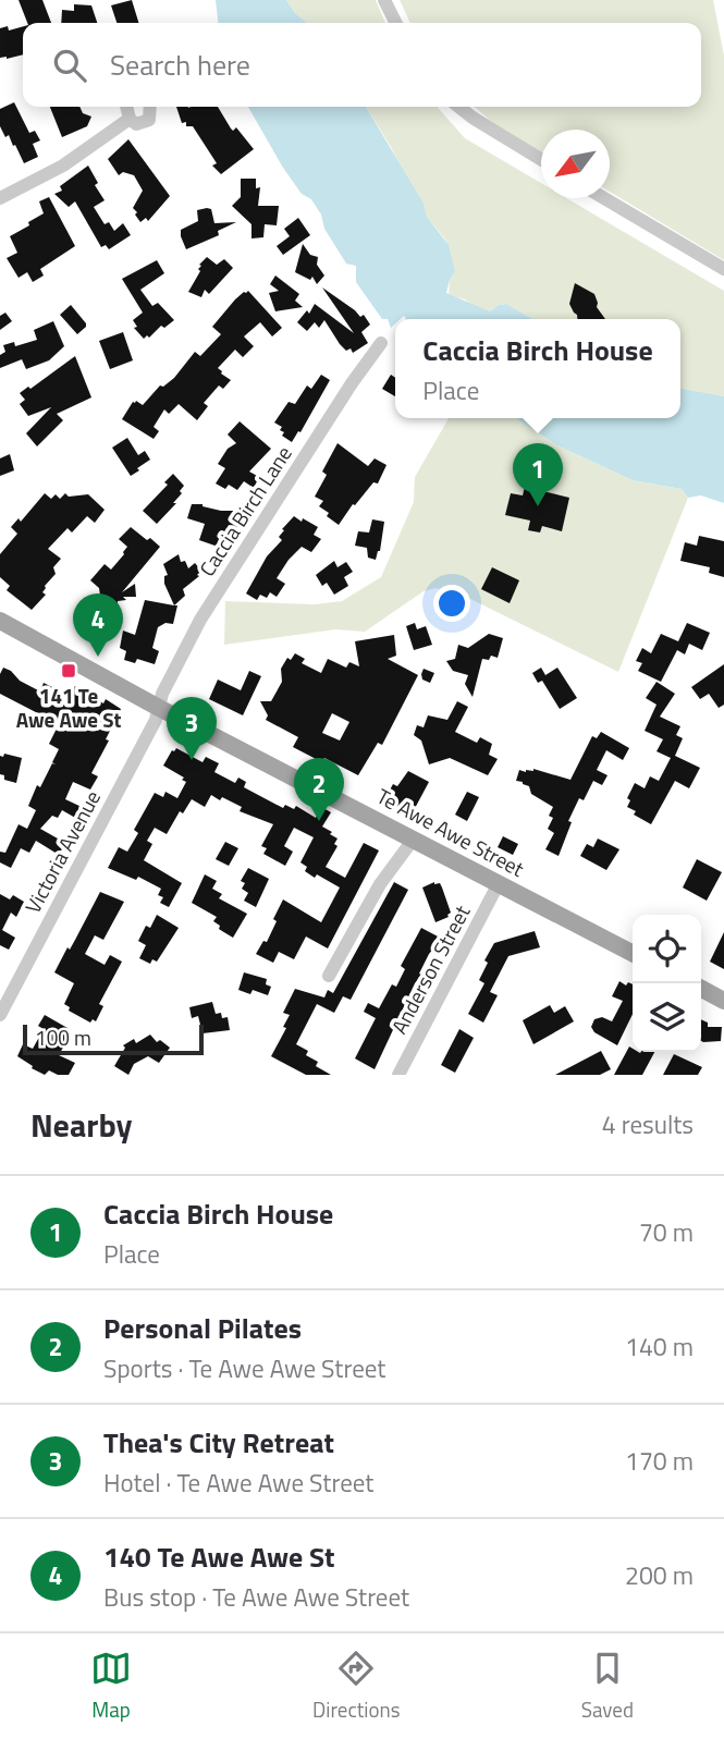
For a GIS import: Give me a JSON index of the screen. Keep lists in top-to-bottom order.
{
  "streets": {
    "main road": ["Te Awe Awe Street"],
    "street": ["Caccia Birch Lane", "Victoria Avenue", "Anderson Street"]
  },
  "crossings": [
    ["Caccia Birch Lane", "Te Awe Awe Street"],
    ["Caccia Birch Lane", "Victoria Avenue"],
    ["Te Awe Awe Street", "Victoria Avenue"],
    ["Te Awe Awe Street", "Anderson Street"]
  ],
  "places": {
    "transit": ["141 Te Awe Awe St"]
  },
  "scale_bar": "100 m",
  "north": "bottom left",
  "page": {
    "search": "Search here",
    "popup": ["Caccia Birch House", "Place"],
    "pins": [
      "1",
      "4",
      "3",
      "2"
    ],
    "scale": "100 m",
    "heading": ["Nearby", "4 results"],
    "list": [
      {
        "mark": "1",
        "name": "Caccia Birch House",
        "note": "Place",
        "value": "70 m"
      },
      {
        "mark": "2",
        "name": "Personal Pilates",
        "note": "Sports · Te Awe Awe Street",
        "value": "140 m"
      },
      {
        "mark": "3",
        "name": "Thea's City Retreat",
        "note": "Hotel · Te Awe Awe Street",
        "value": "170 m"
      },
      {
        "mark": "4",
        "name": "140 Te Awe Awe St",
        "note": "Bus stop · Te Awe Awe Street",
        "value": "200 m"
      }
    ],
    "nav": ["Map", "Directions", "Saved"]
  }
}
